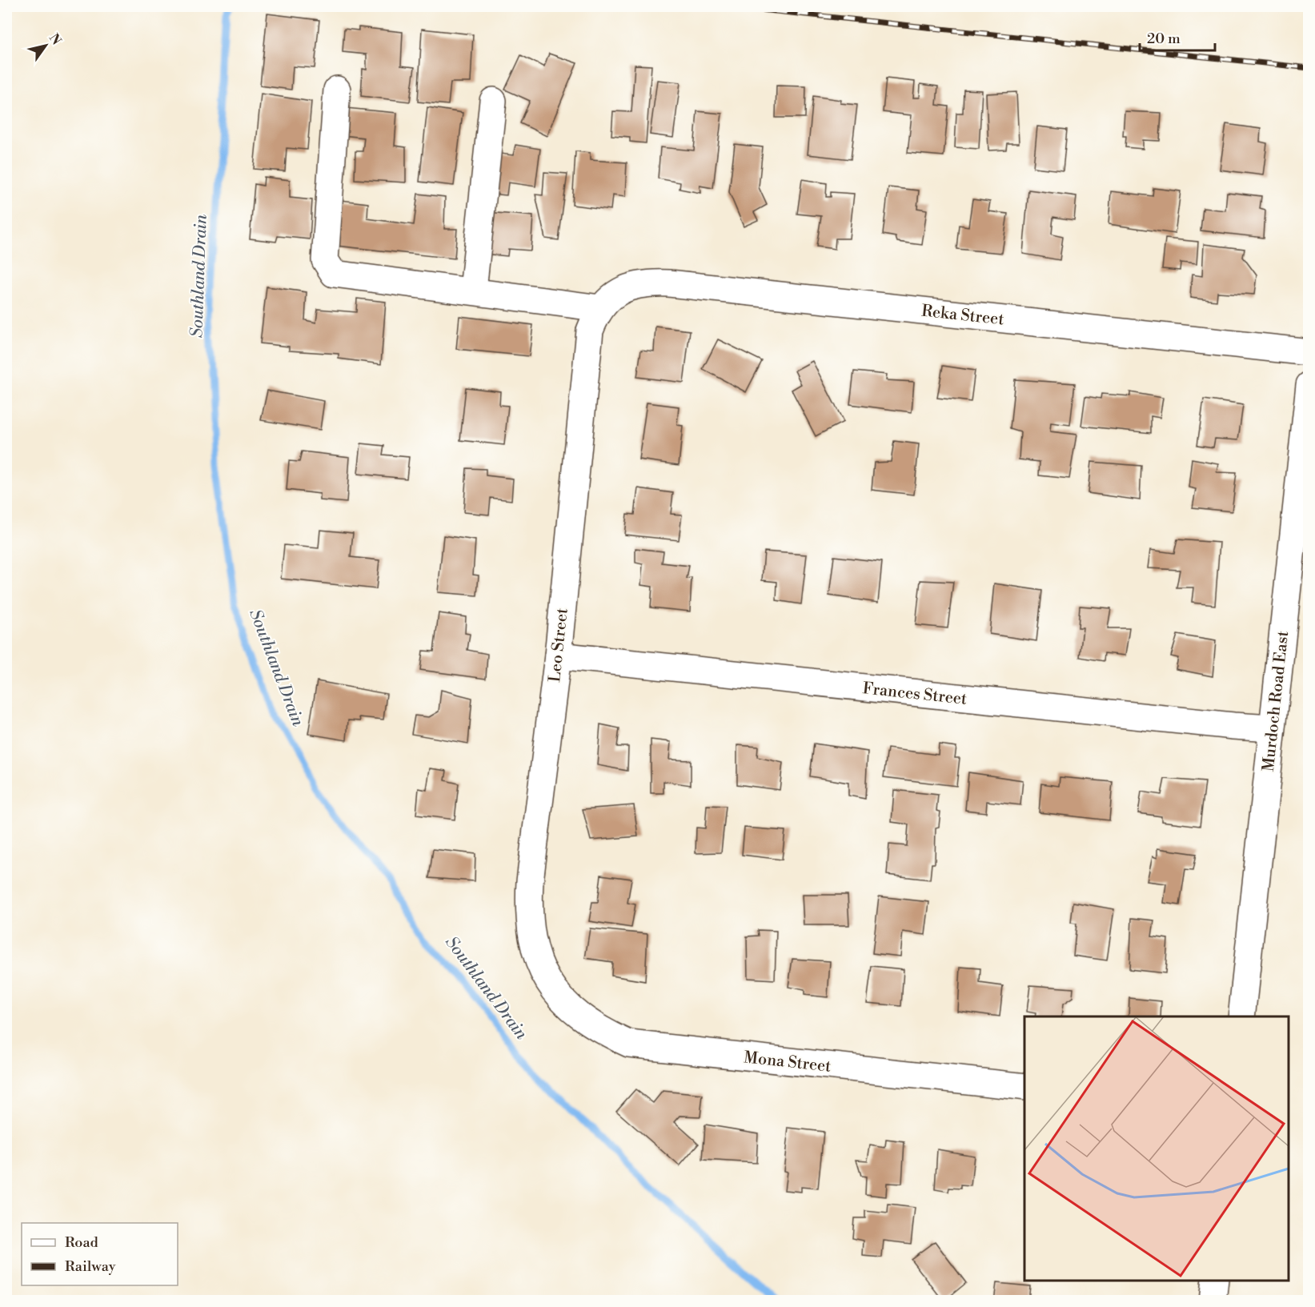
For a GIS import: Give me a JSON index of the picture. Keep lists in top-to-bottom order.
{
  "streets": {
    "street": [
      "Reka Street",
      "Leo Street",
      "Frances Street",
      "Murdoch Road East",
      "Mona Street"
    ]
  },
  "crossings": [
    ["Reka Street", "Leo Street"],
    ["Leo Street", "Frances Street"],
    ["Leo Street", "Mona Street"],
    ["Frances Street", "Murdoch Road East"]
  ],
  "water": ["Southland Drain"],
  "legend": ["Road", "Railway"],
  "scale_bar": "20 m",
  "north": "top right"
}
